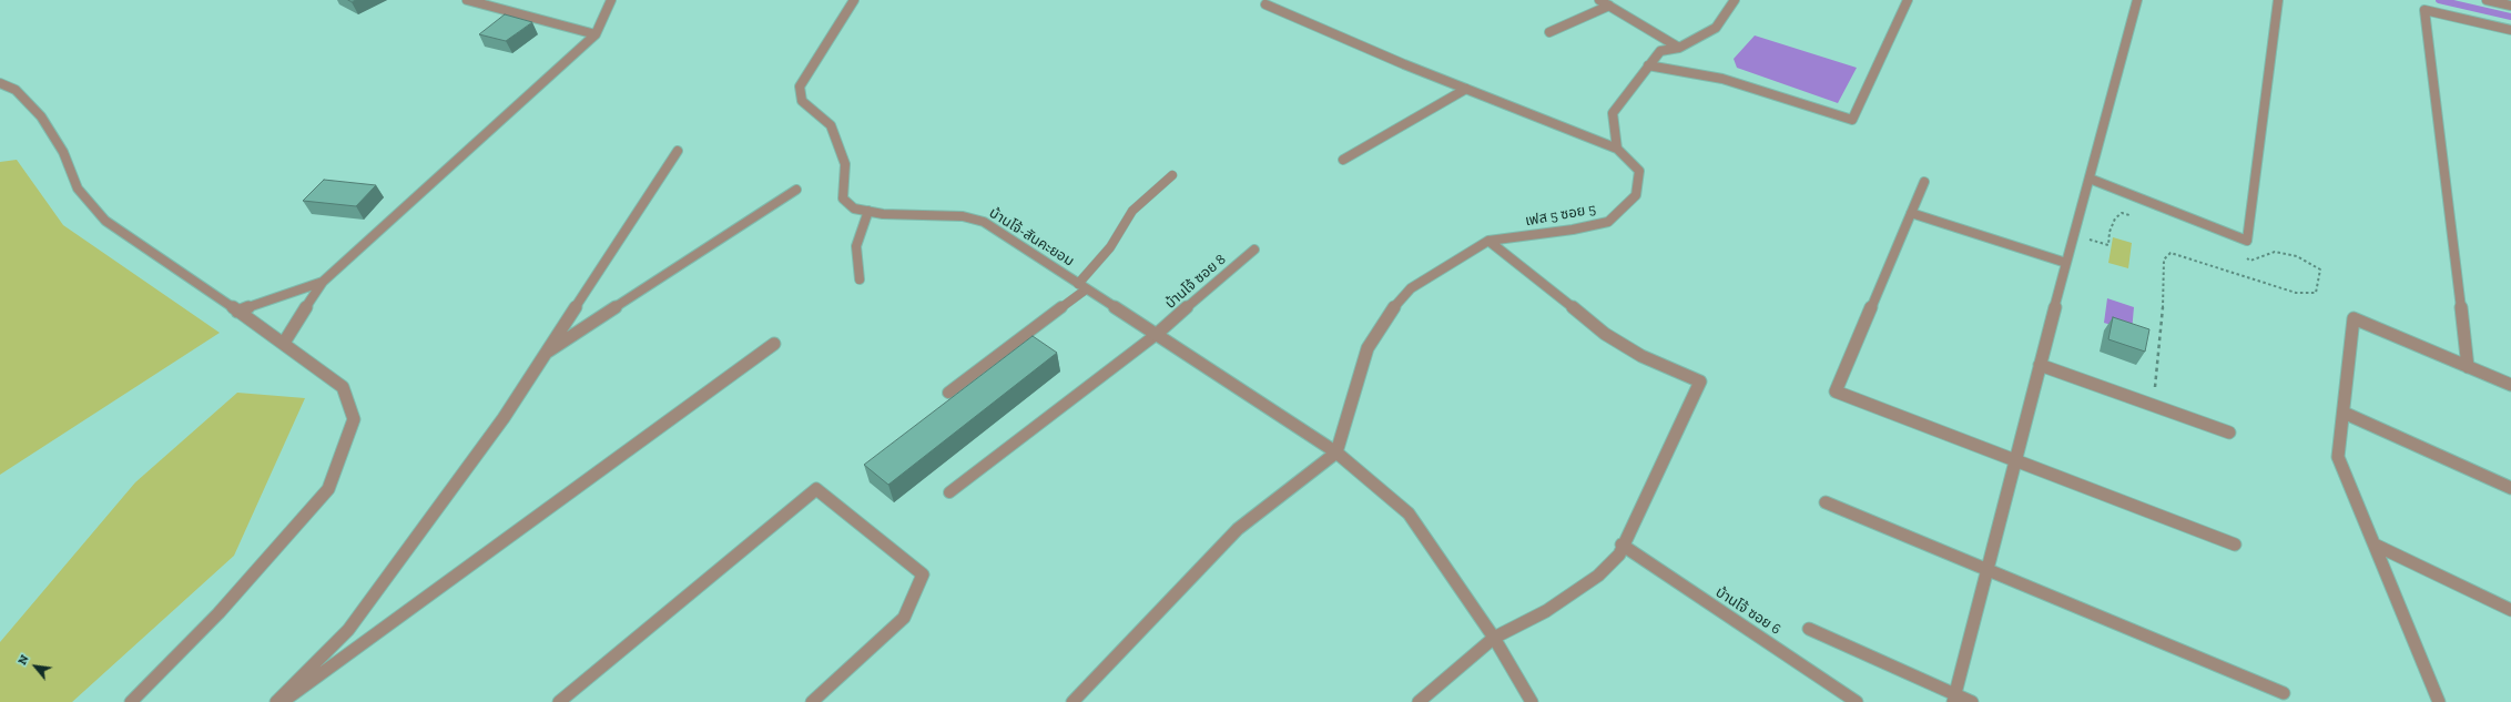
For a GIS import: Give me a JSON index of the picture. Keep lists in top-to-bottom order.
{
  "streets": {
    "street": [
      "เฟส 5 ซอย 5",
      "บ้านโจ้-สันคะยอม",
      "บ้านโจ้ ซอย 8",
      "บ้านโจ้ ซอย 6"
    ]
  },
  "crossings": [
    ["เฟส 5 ซอย 5", "บ้านโจ้-สันคะยอม"],
    ["บ้านโจ้-สันคะยอม", "บ้านโจ้ ซอย 8"]
  ],
  "north": "top left"
}
